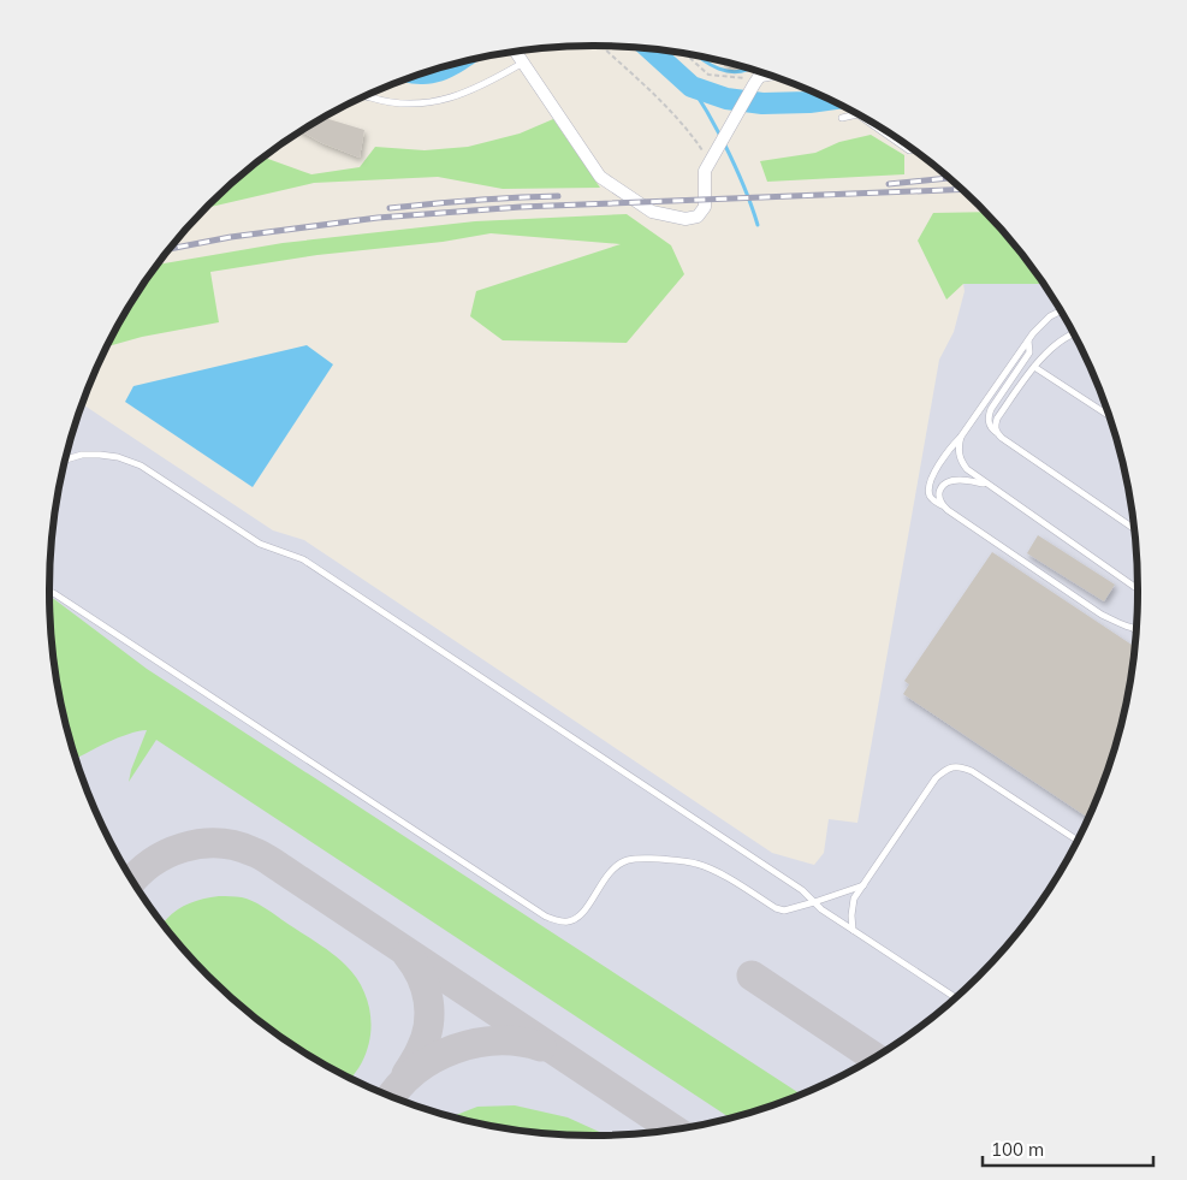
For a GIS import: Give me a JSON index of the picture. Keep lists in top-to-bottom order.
{
  "scale_bar": "100 m"
}
